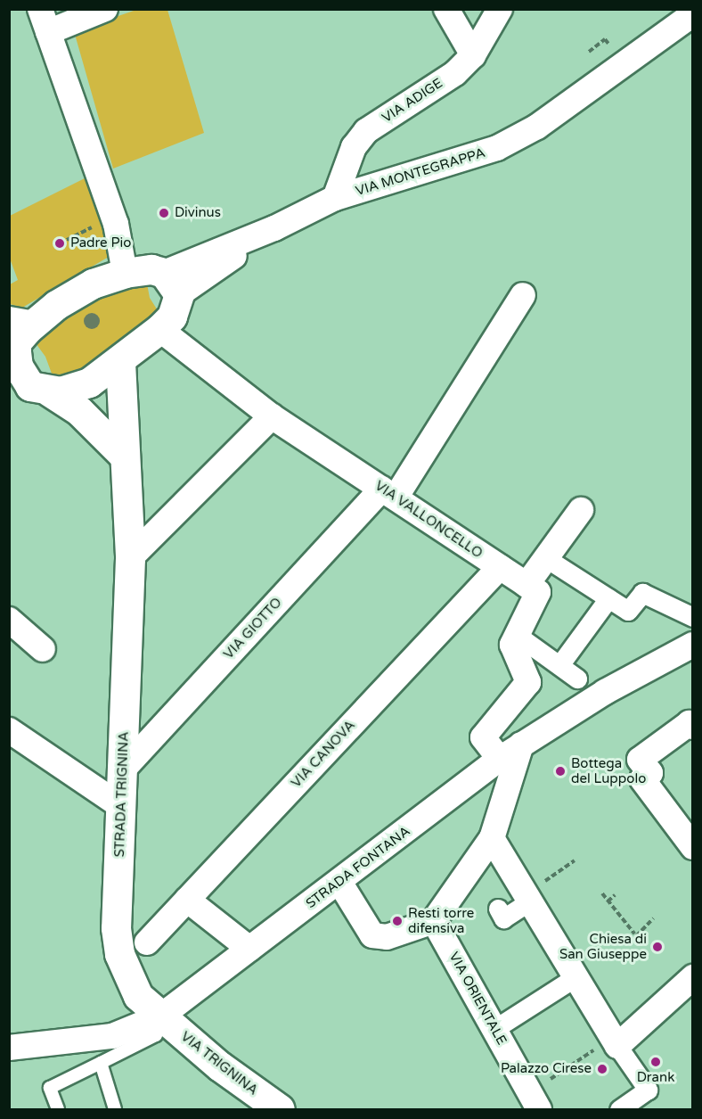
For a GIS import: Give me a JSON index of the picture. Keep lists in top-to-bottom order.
{
  "streets": {
    "street": [
      "VIA ADIGE",
      "VIA MONTEGRAPPA",
      "VIA VALLONCELLO",
      "VIA GIOTTO",
      "VIA CANOVA",
      "STRADA TRIGNINA",
      "STRADA FONTANA",
      "VIA ORIENTALE",
      "VIA TRIGNINA"
    ]
  },
  "crossings": [
    ["VIA ADIGE", "VIA MONTEGRAPPA"],
    ["VIA VALLONCELLO", "VIA GIOTTO"],
    ["VIA VALLONCELLO", "VIA CANOVA"],
    ["VIA GIOTTO", "STRADA TRIGNINA"],
    ["STRADA TRIGNINA", "STRADA FONTANA"],
    ["STRADA TRIGNINA", "VIA TRIGNINA"],
    ["STRADA FONTANA", "VIA TRIGNINA"]
  ],
  "places": [
    "Divinus",
    "Padre Pio",
    "Bottega del Luppolo",
    "Resti torre difensiva",
    "Chiesa di San Giuseppe",
    "Drank",
    "Palazzo Cirese"
  ]
}
